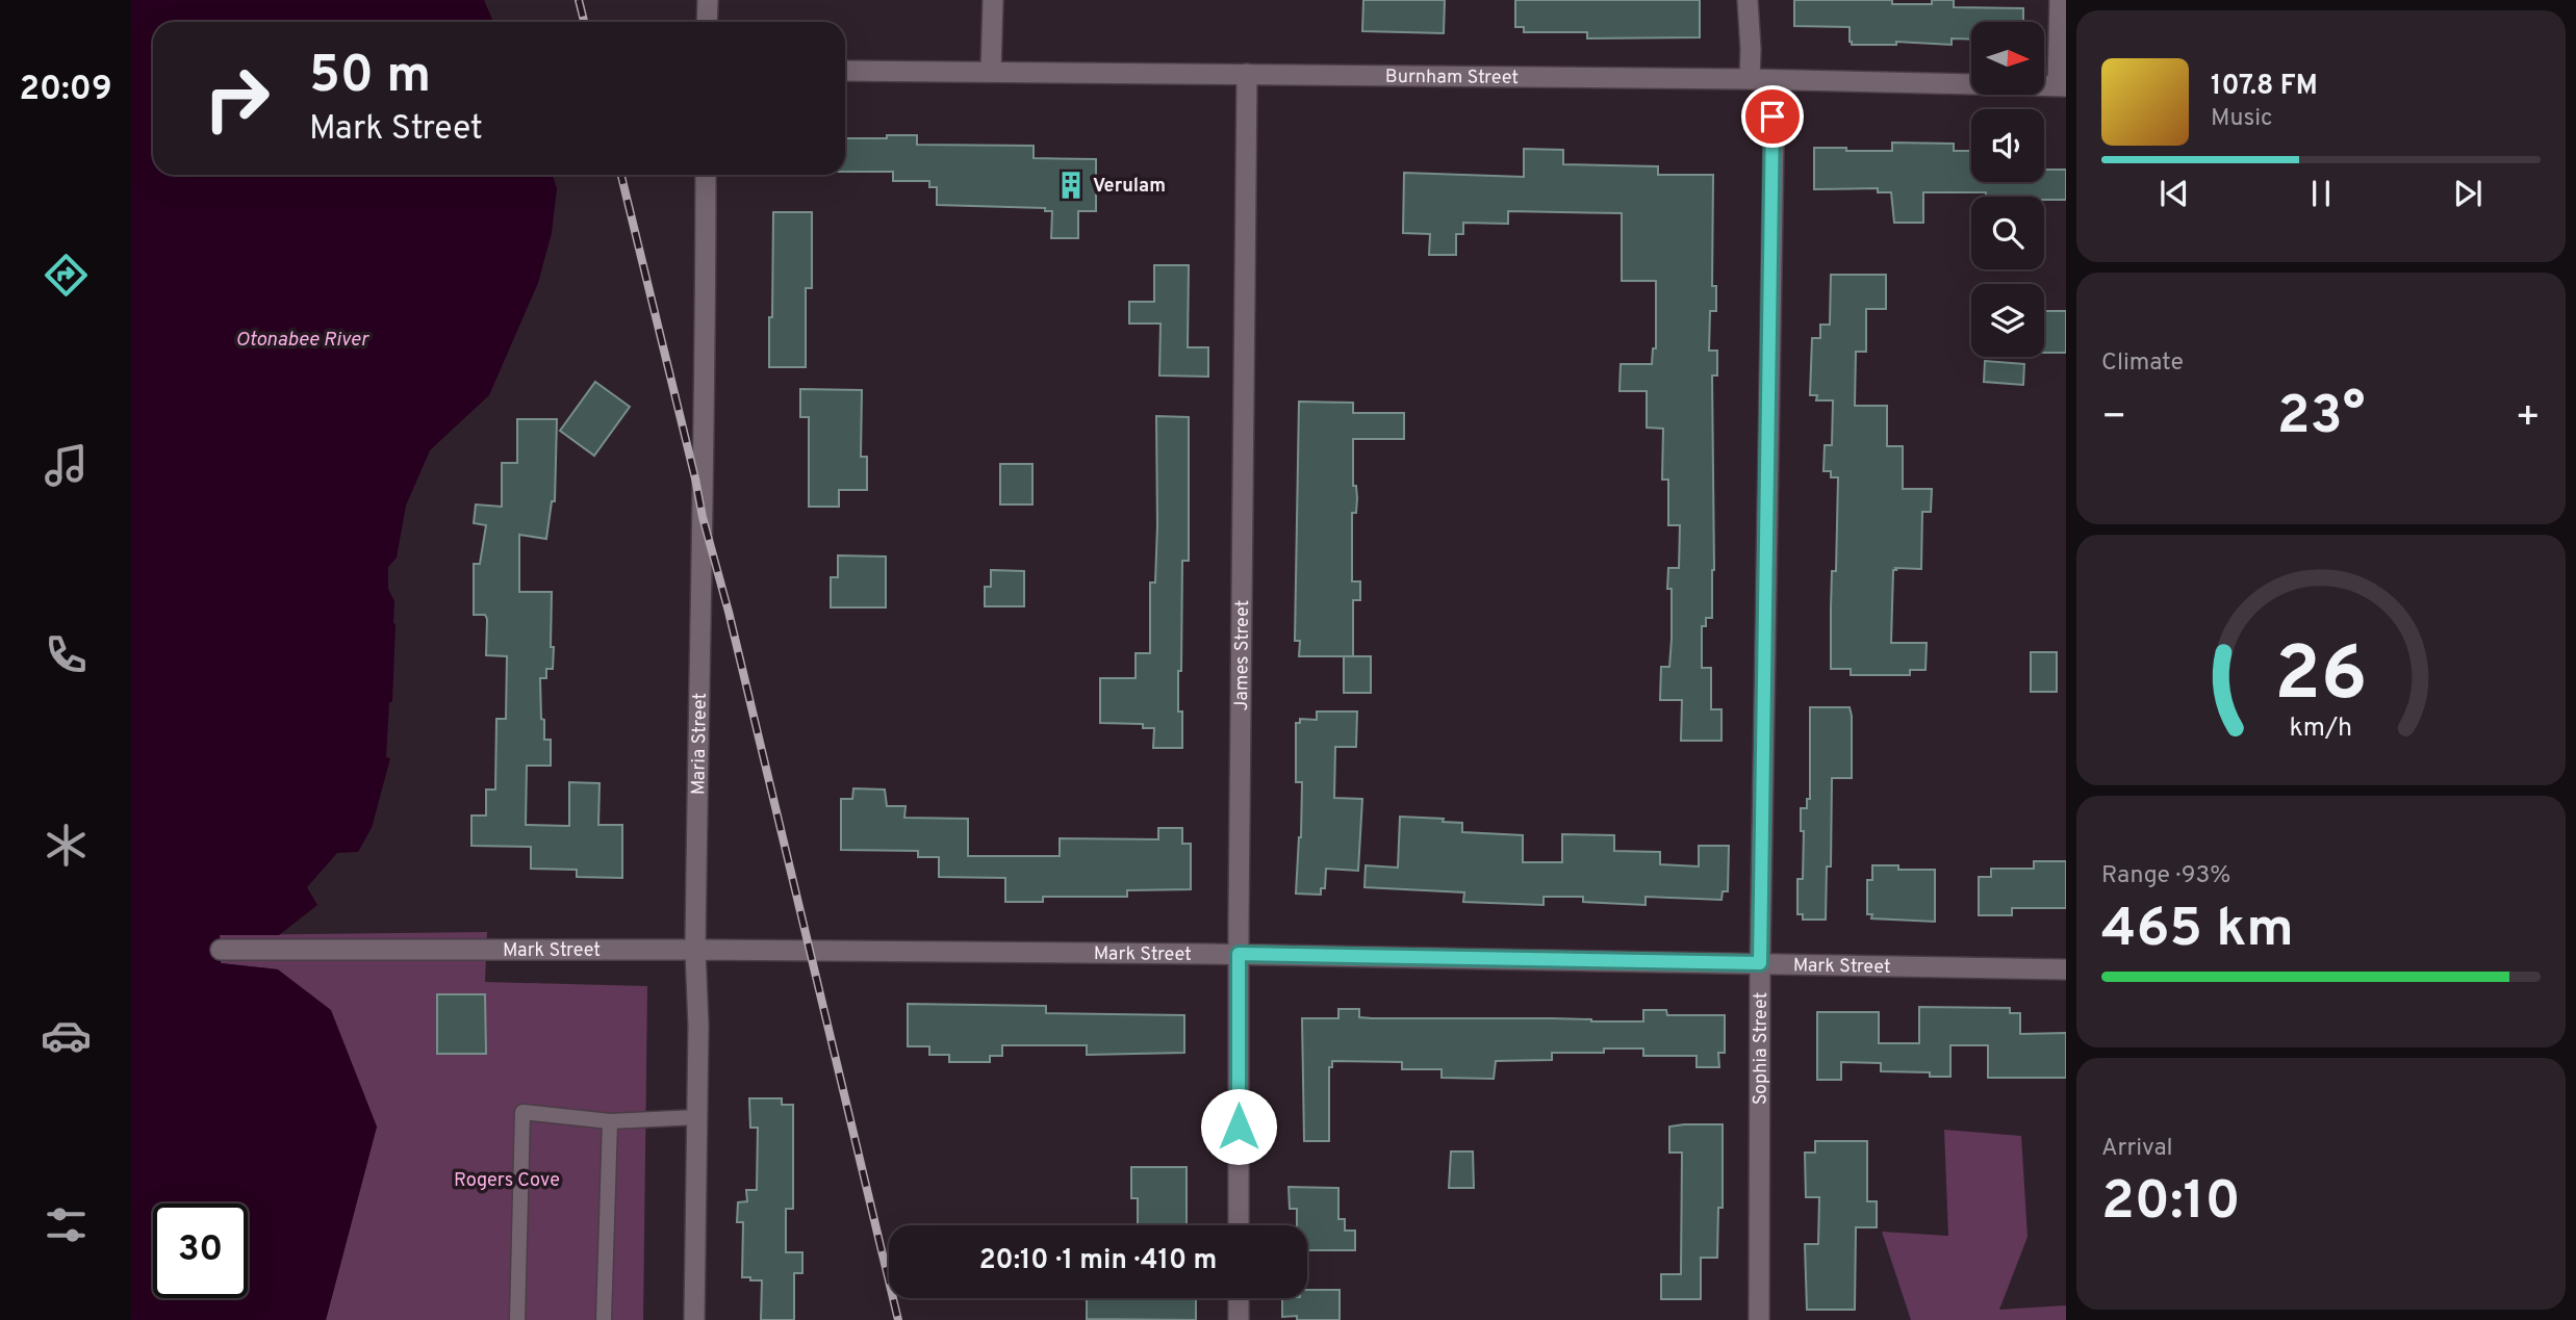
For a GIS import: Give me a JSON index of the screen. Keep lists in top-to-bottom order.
{
  "streets": {
    "street": [
      "Burnham Street",
      "James Street",
      "Maria Street",
      "Mark Street",
      "Sophia Street"
    ]
  },
  "crossings": [
    ["Burnham Street", "James Street"],
    ["Burnham Street", "Sophia Street"],
    ["James Street", "Mark Street"],
    ["Maria Street", "Mark Street"],
    ["Mark Street", "Sophia Street"]
  ],
  "water": ["Otonabee River"],
  "parks": ["Rogers Cove"],
  "places": {
    "building": ["Verulam"]
  },
  "north": "right",
  "page": {
    "tabs": "20:09",
    "turn": ["50 m", "Mark Street"],
    "song": ["107.8 FM", "Music"],
    "tile": [
      "Climate",
      ["Range · 93%", "465 km"],
      ["Arrival", "20:10"]
    ],
    "heat": ["−", "23°", "+"],
    "limit": "30",
    "trip": "20:10 · 1 min · 410 m",
    "gauge": ["26", "km/h"]
  }
}
